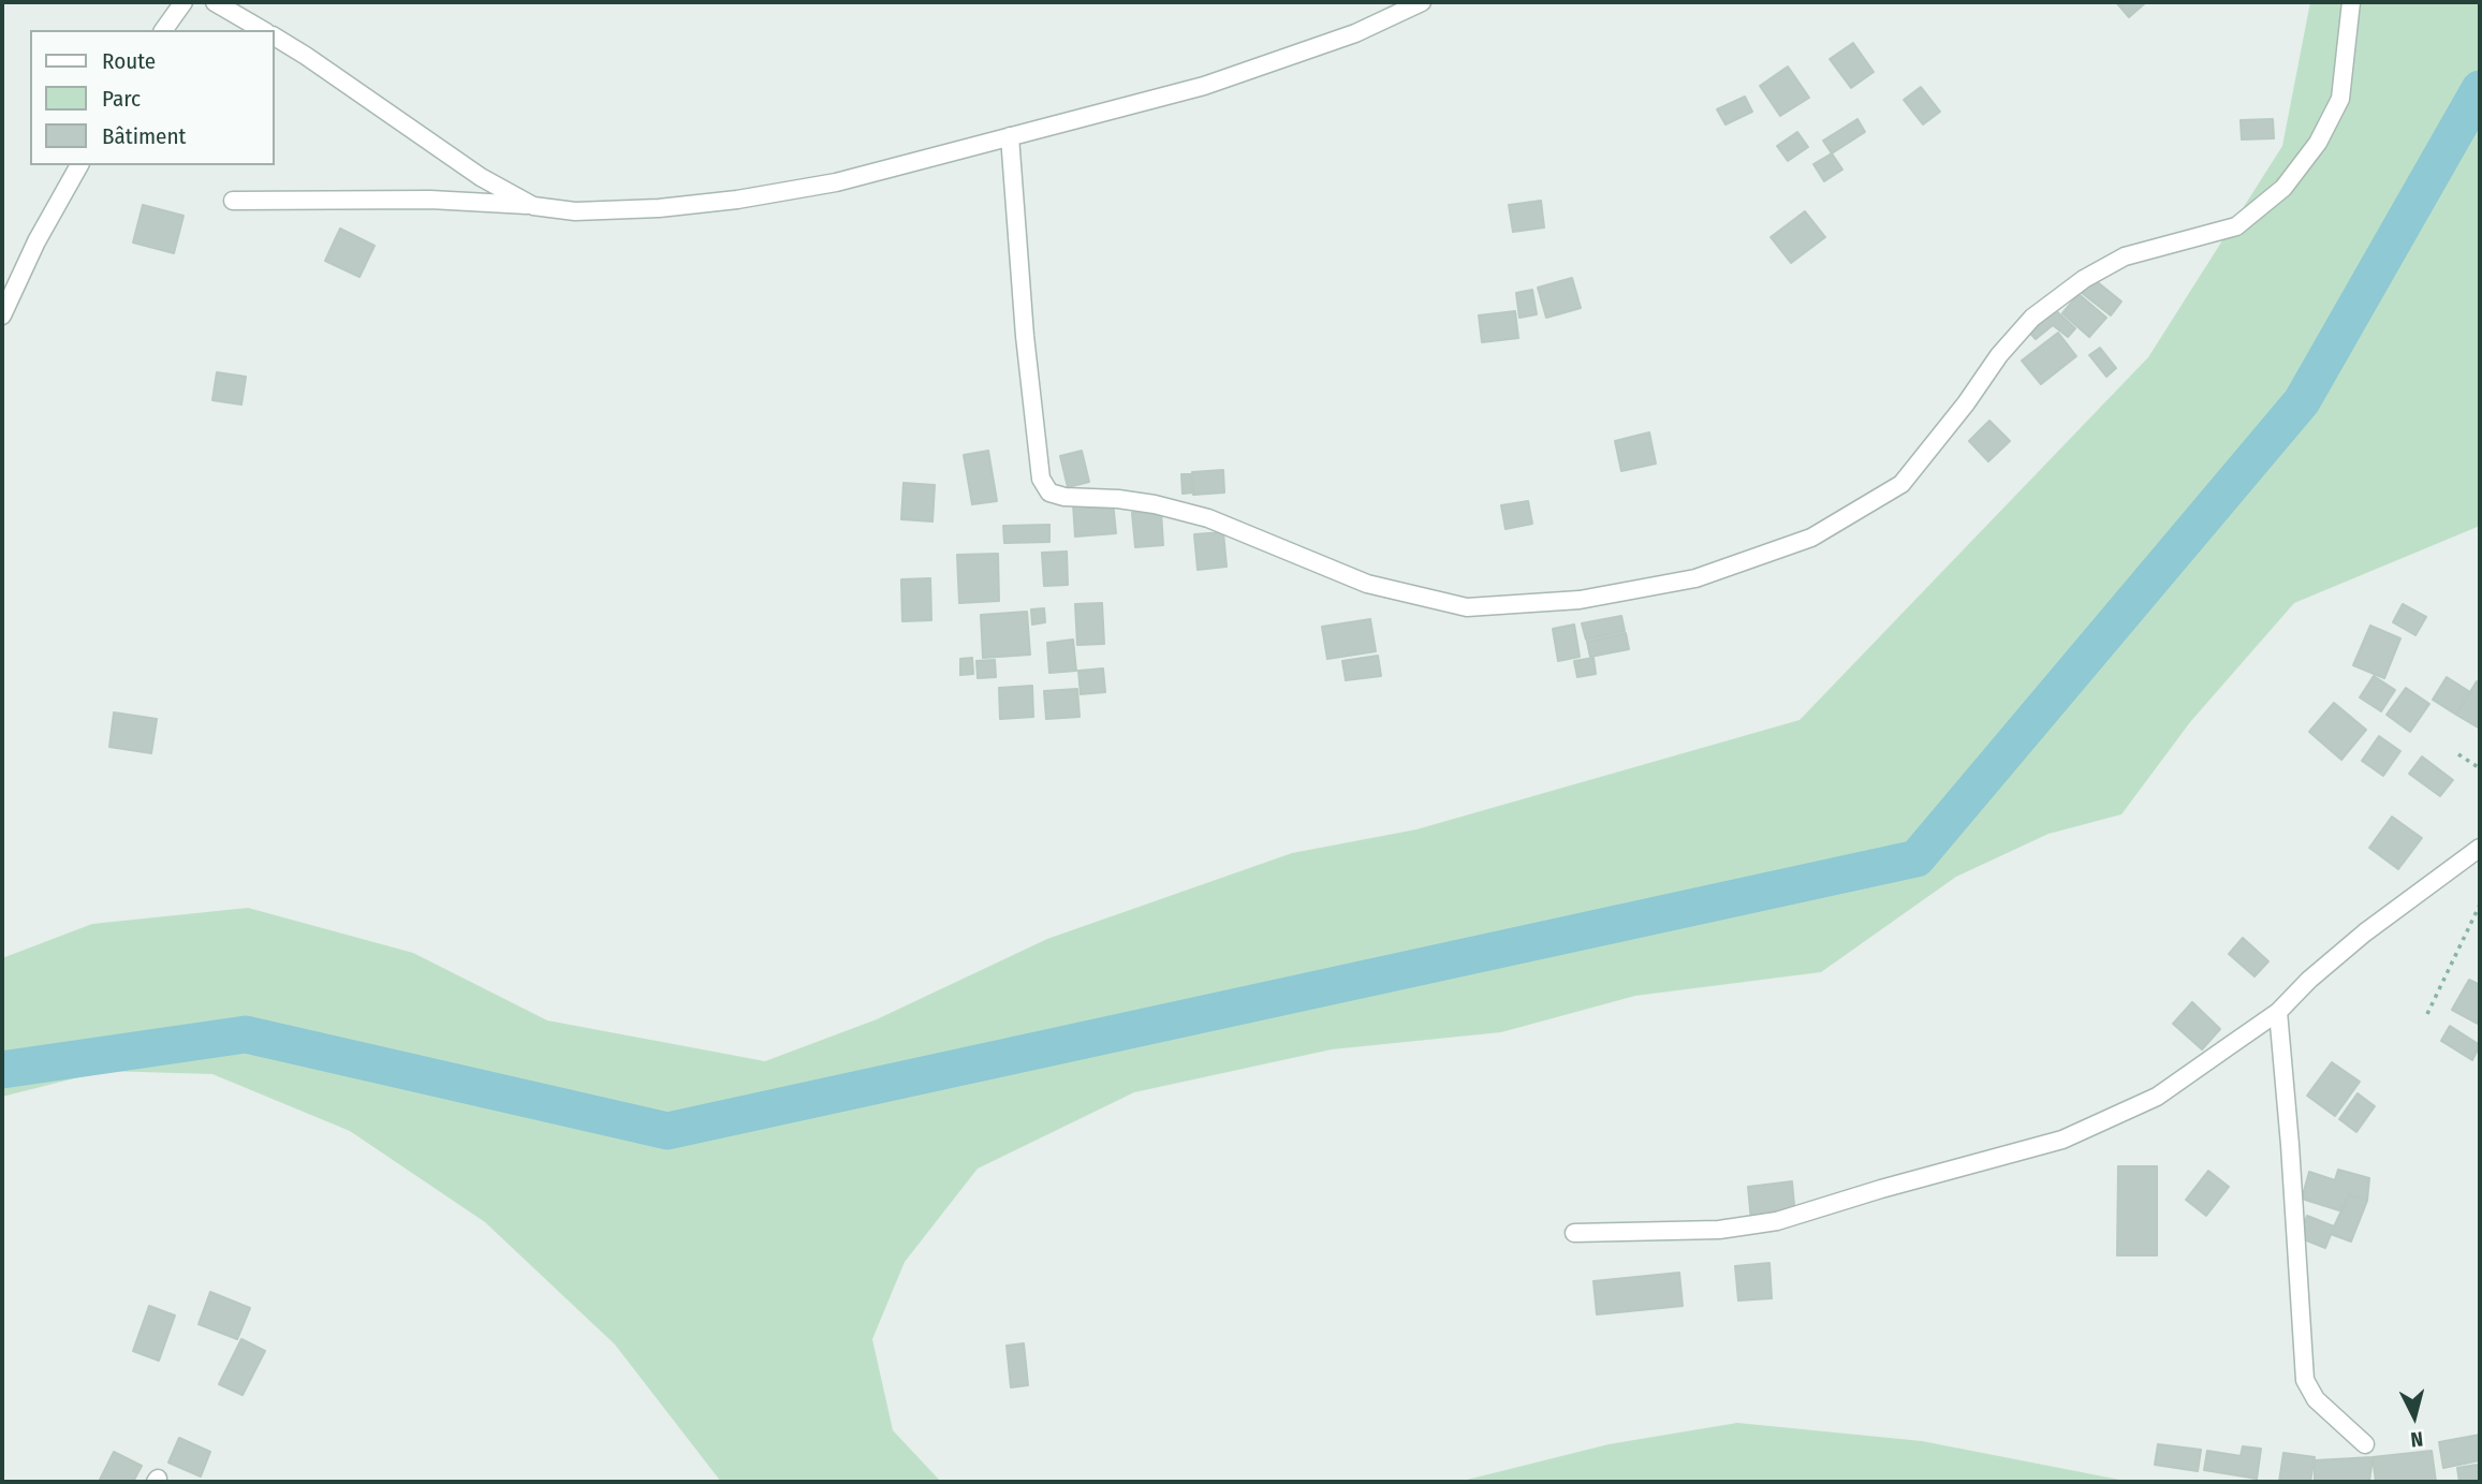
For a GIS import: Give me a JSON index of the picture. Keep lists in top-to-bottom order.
{
  "legend": ["Route", "Parc", "Bâtiment"],
  "north": "bottom"
}
